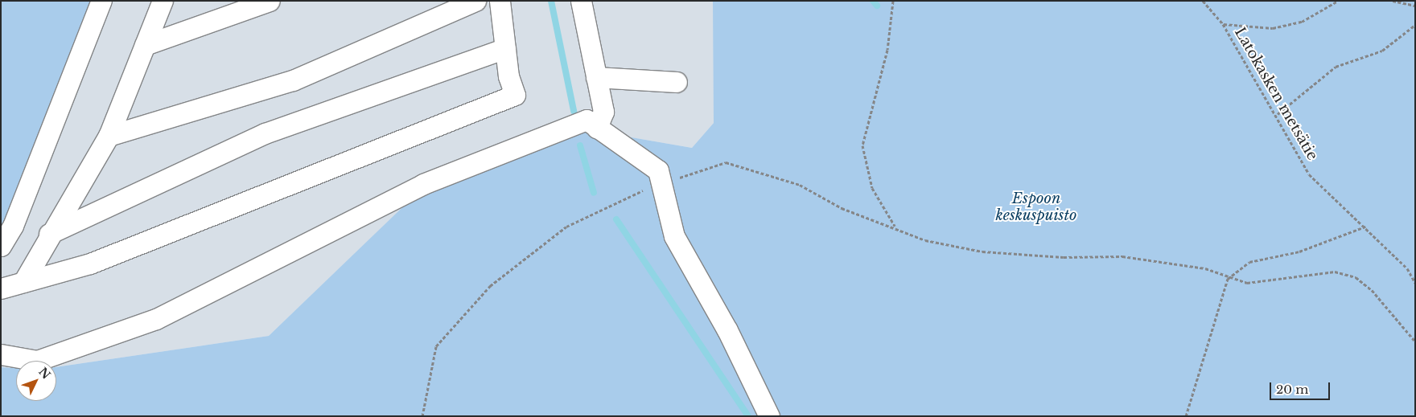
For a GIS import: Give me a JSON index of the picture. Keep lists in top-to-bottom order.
{
  "streets": {
    "path": ["Latokasken metsätie"]
  },
  "parks": ["Espoon keskuspuisto"],
  "scale_bar": "20 m",
  "north": "top right"
}
